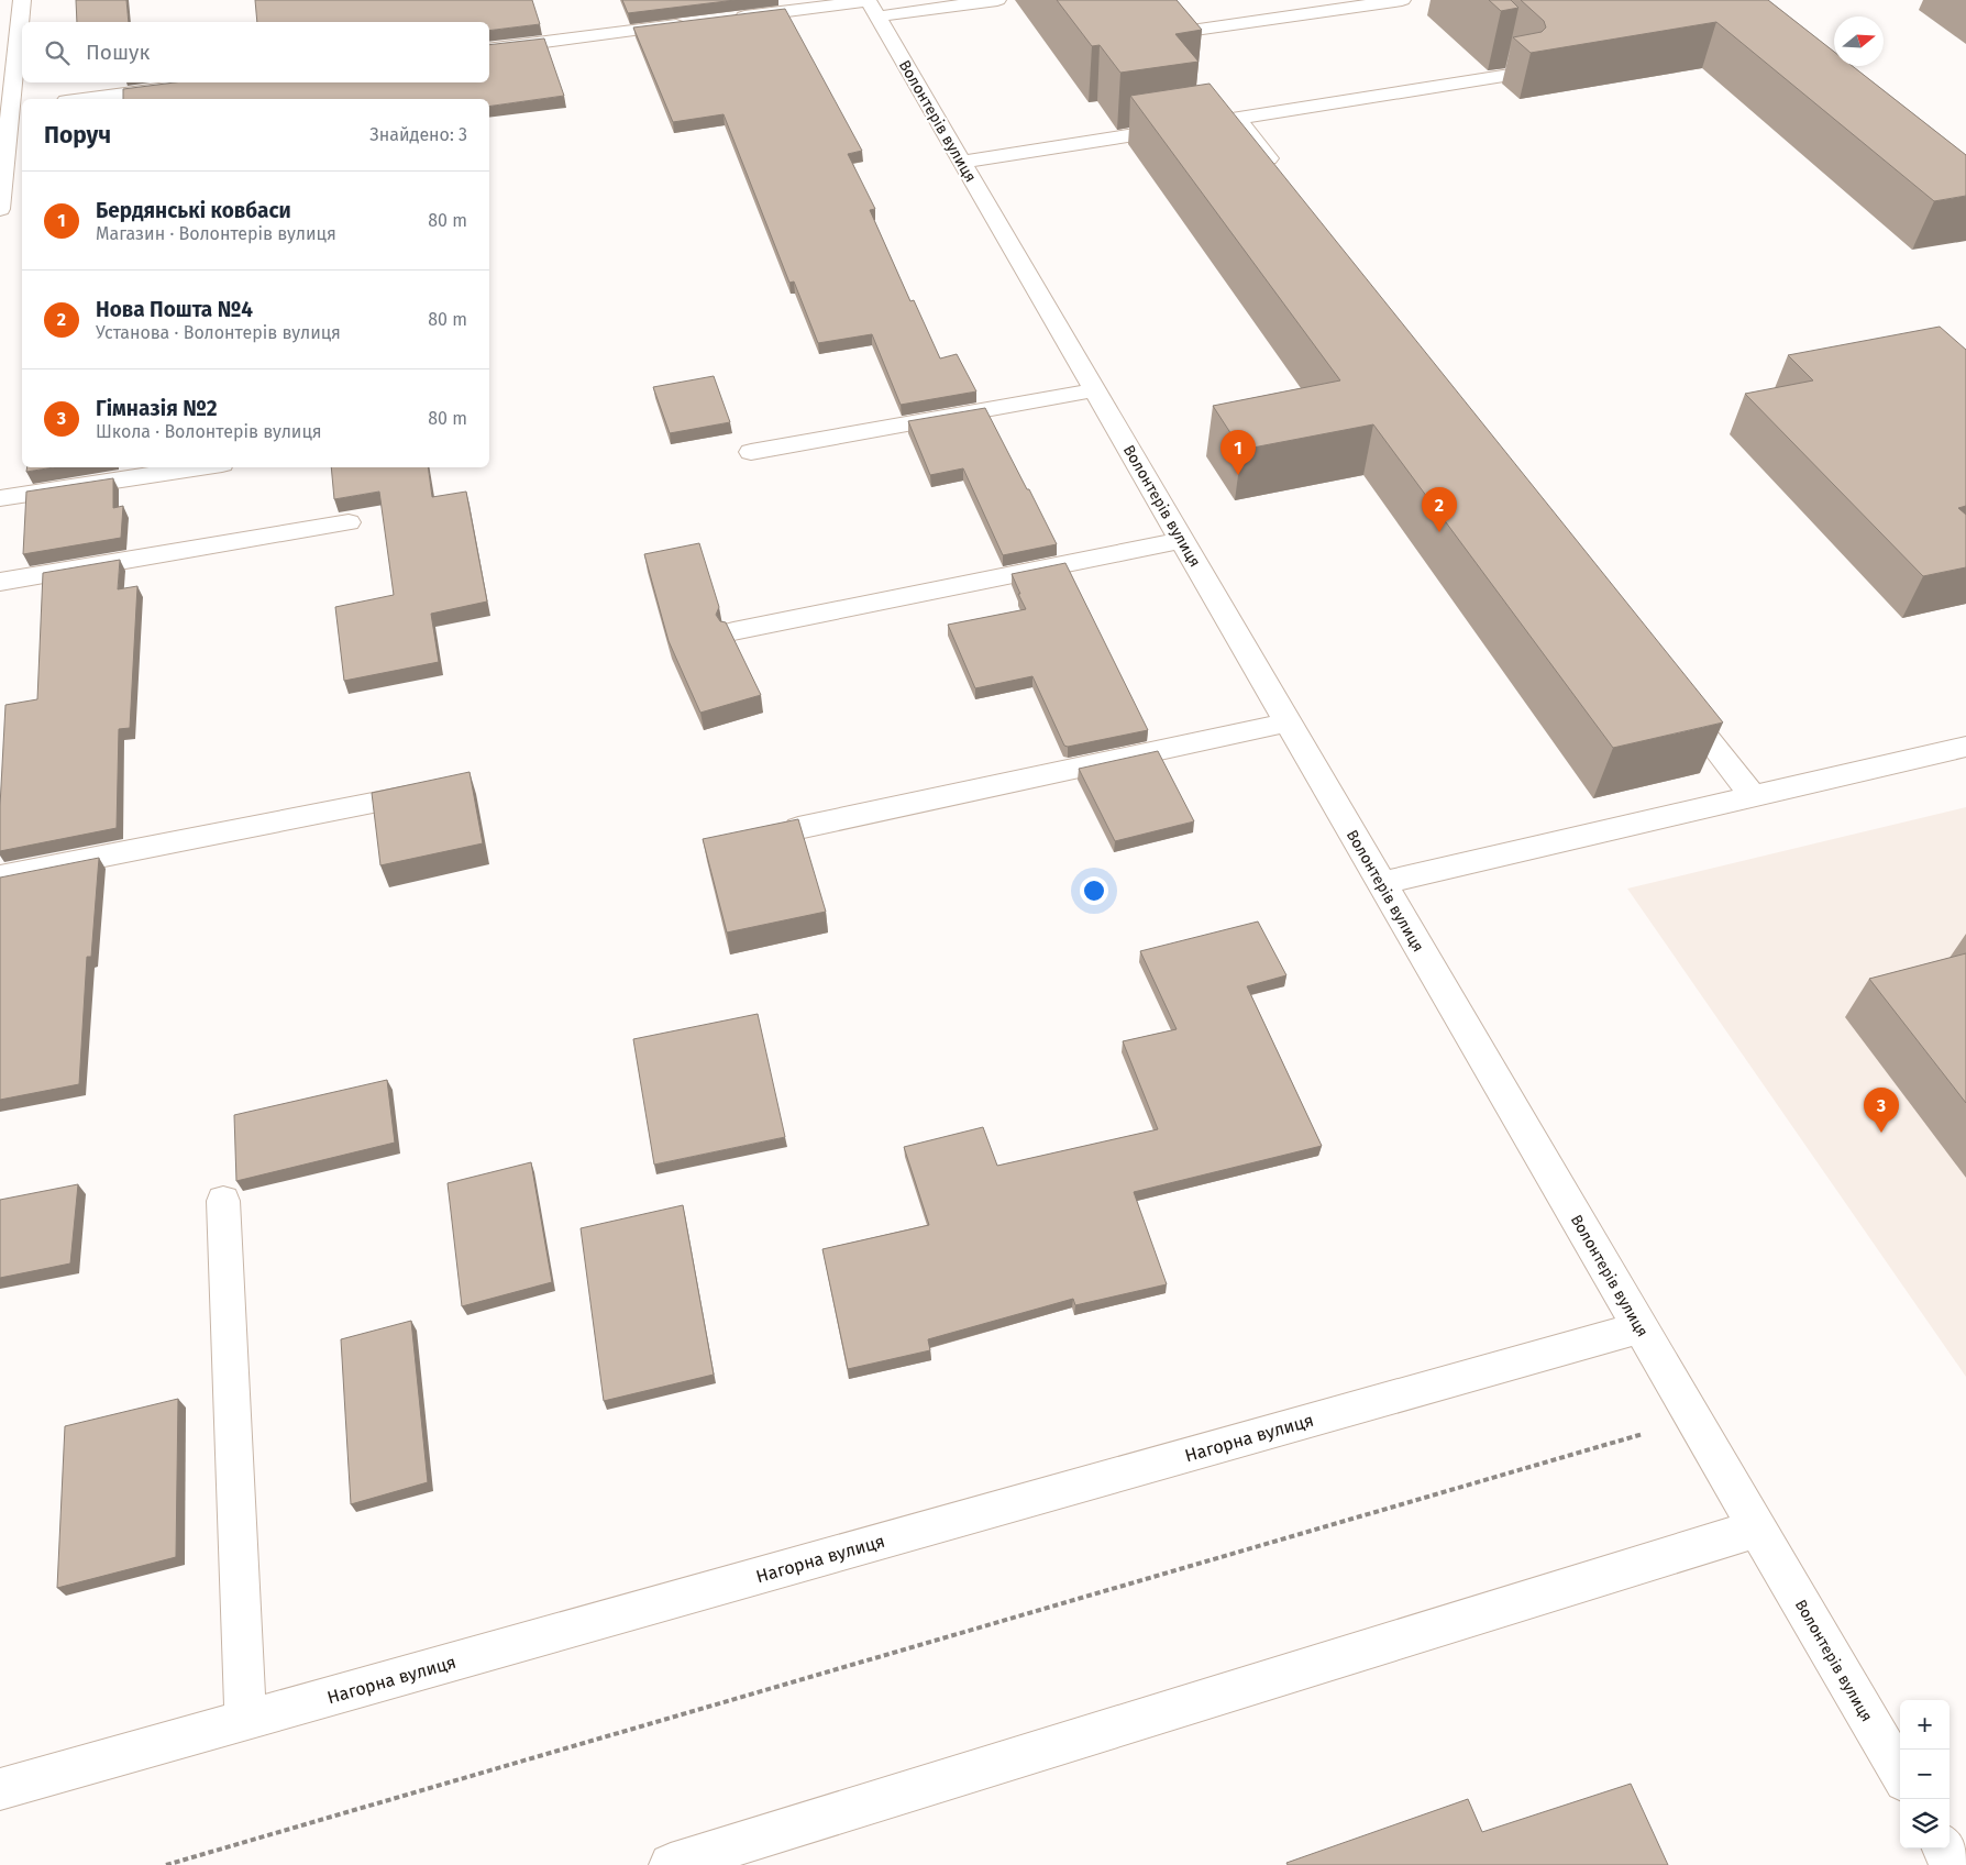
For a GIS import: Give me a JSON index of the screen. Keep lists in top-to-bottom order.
{
  "streets": {
    "street": ["Волонтерів вулиця", "Нагорна вулиця"]
  },
  "crossings": [
    ["Волонтерів вулиця", "Нагорна вулиця"]
  ],
  "north": "right",
  "page": {
    "search": "Пошук",
    "heading": ["Поруч", "Знайдено: 3"],
    "list": [
      {
        "mark": "1",
        "name": "Бердянські ковбаси",
        "note": "Магазин · Волонтерів вулиця",
        "value": "80 m"
      },
      {
        "mark": "2",
        "name": "Нова Пошта №4",
        "note": "Установа · Волонтерів вулиця",
        "value": "80 m"
      },
      {
        "mark": "3",
        "name": "Гімназія №2",
        "note": "Школа · Волонтерів вулиця",
        "value": "80 m"
      }
    ],
    "pins": ["1", "2", "3"],
    "map_buttons": ["+", "−"]
  }
}
